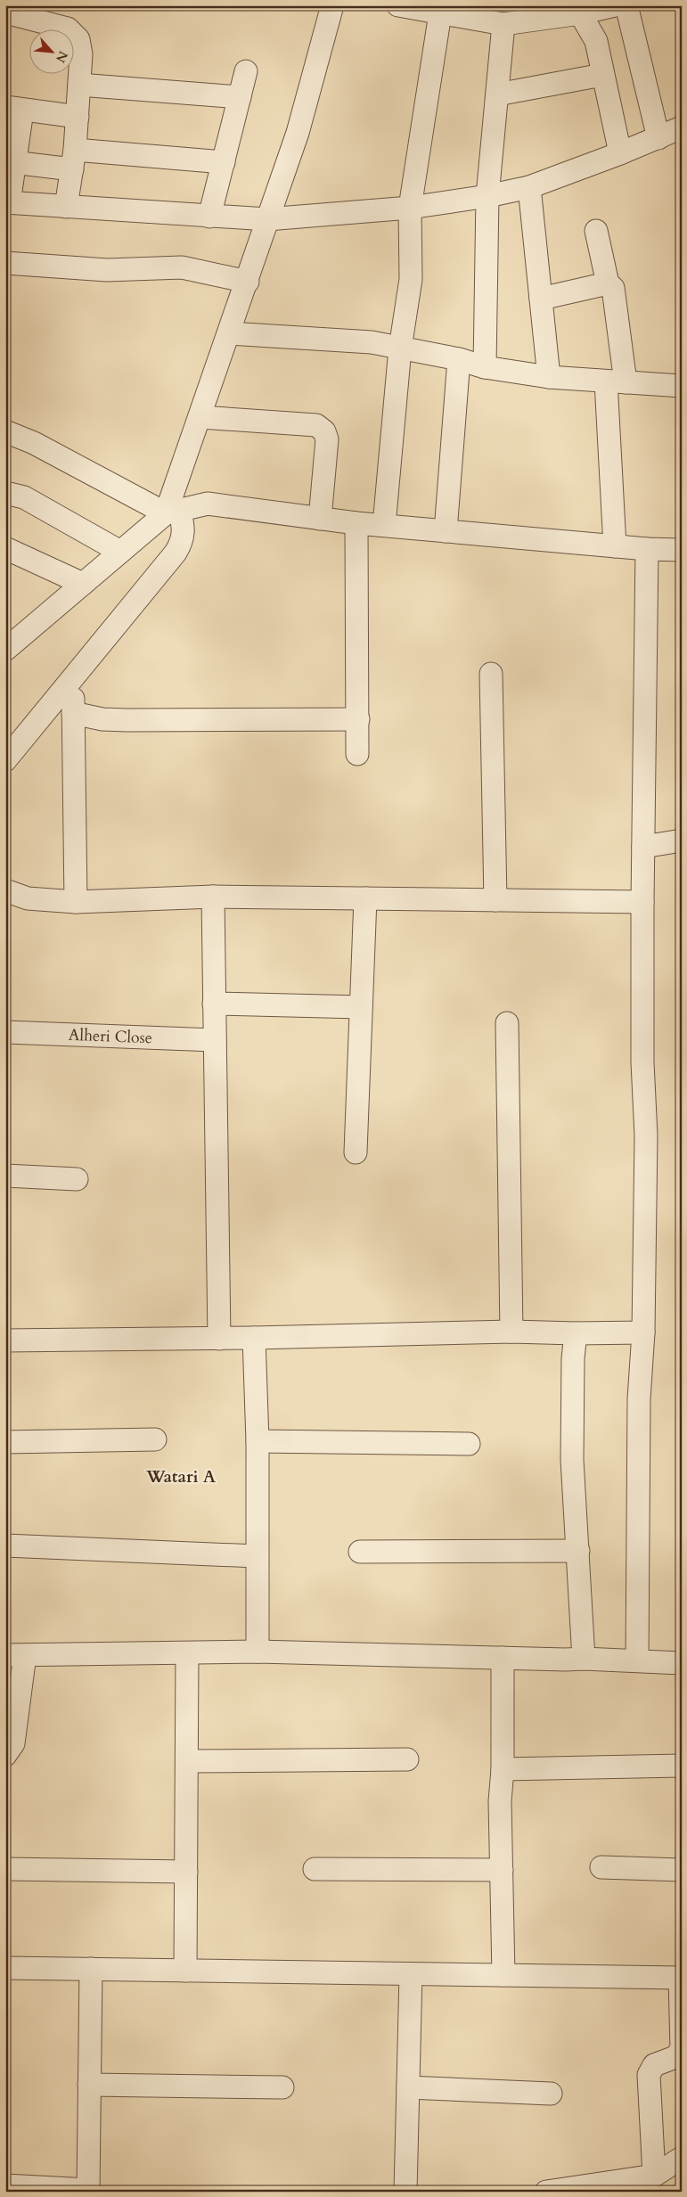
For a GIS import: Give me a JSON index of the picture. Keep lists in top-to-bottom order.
{
  "streets": {
    "street": ["Alheri Close"]
  },
  "districts": ["Watari A"],
  "north": "bottom right"
}
